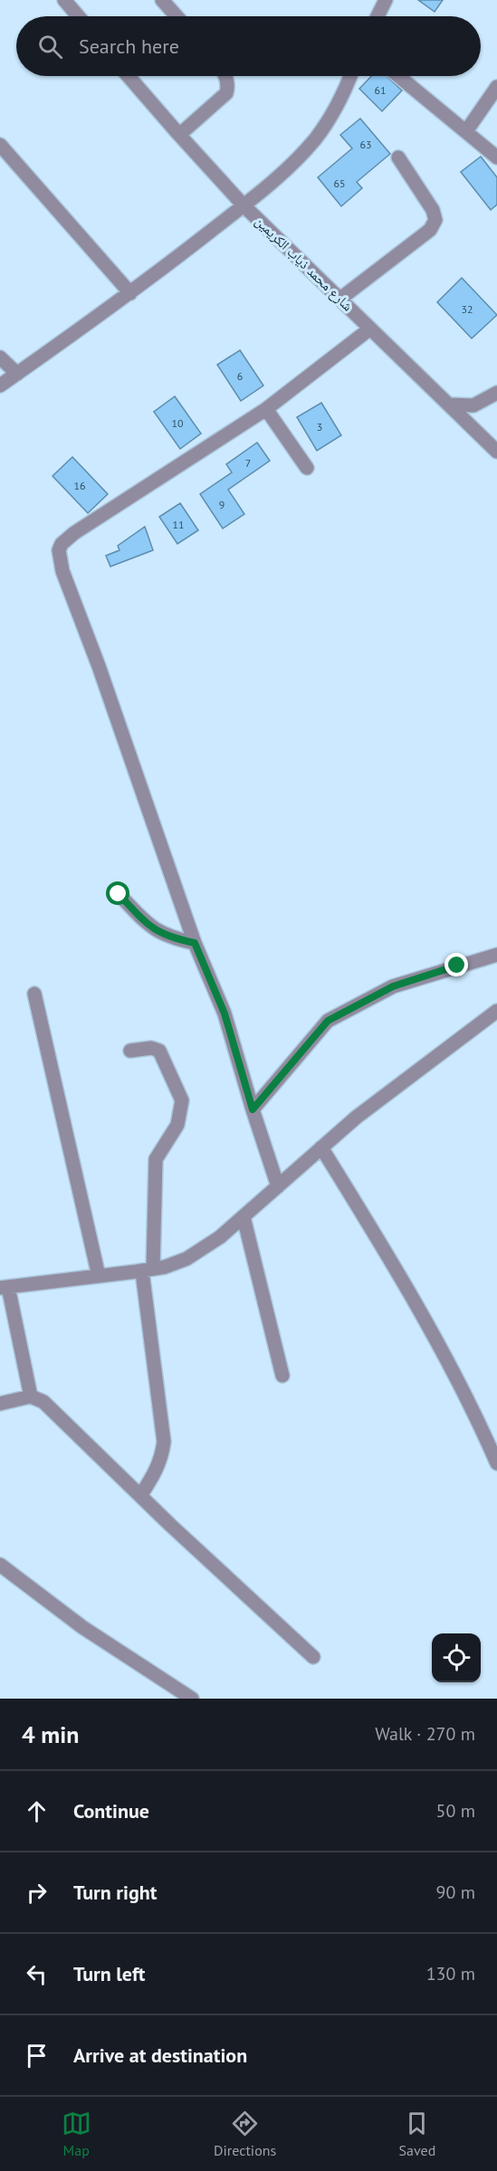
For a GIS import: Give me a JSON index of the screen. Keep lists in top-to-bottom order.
{
  "streets": {
    "street": ["شارع محمد ذياب الكريمين"]
  },
  "house_numbers": [
    "61",
    "63",
    "65",
    "32",
    "6",
    "10",
    "3",
    "7",
    "16",
    "9",
    "11"
  ],
  "page": {
    "search": "Search here",
    "heading": ["4 min", "Walk · 270 m"],
    "list": [
      ["Continue", "50 m"],
      ["Turn right", "90 m"],
      ["Turn left", "130 m"],
      "Arrive at destination"
    ],
    "nav": ["Map", "Directions", "Saved"]
  }
}
